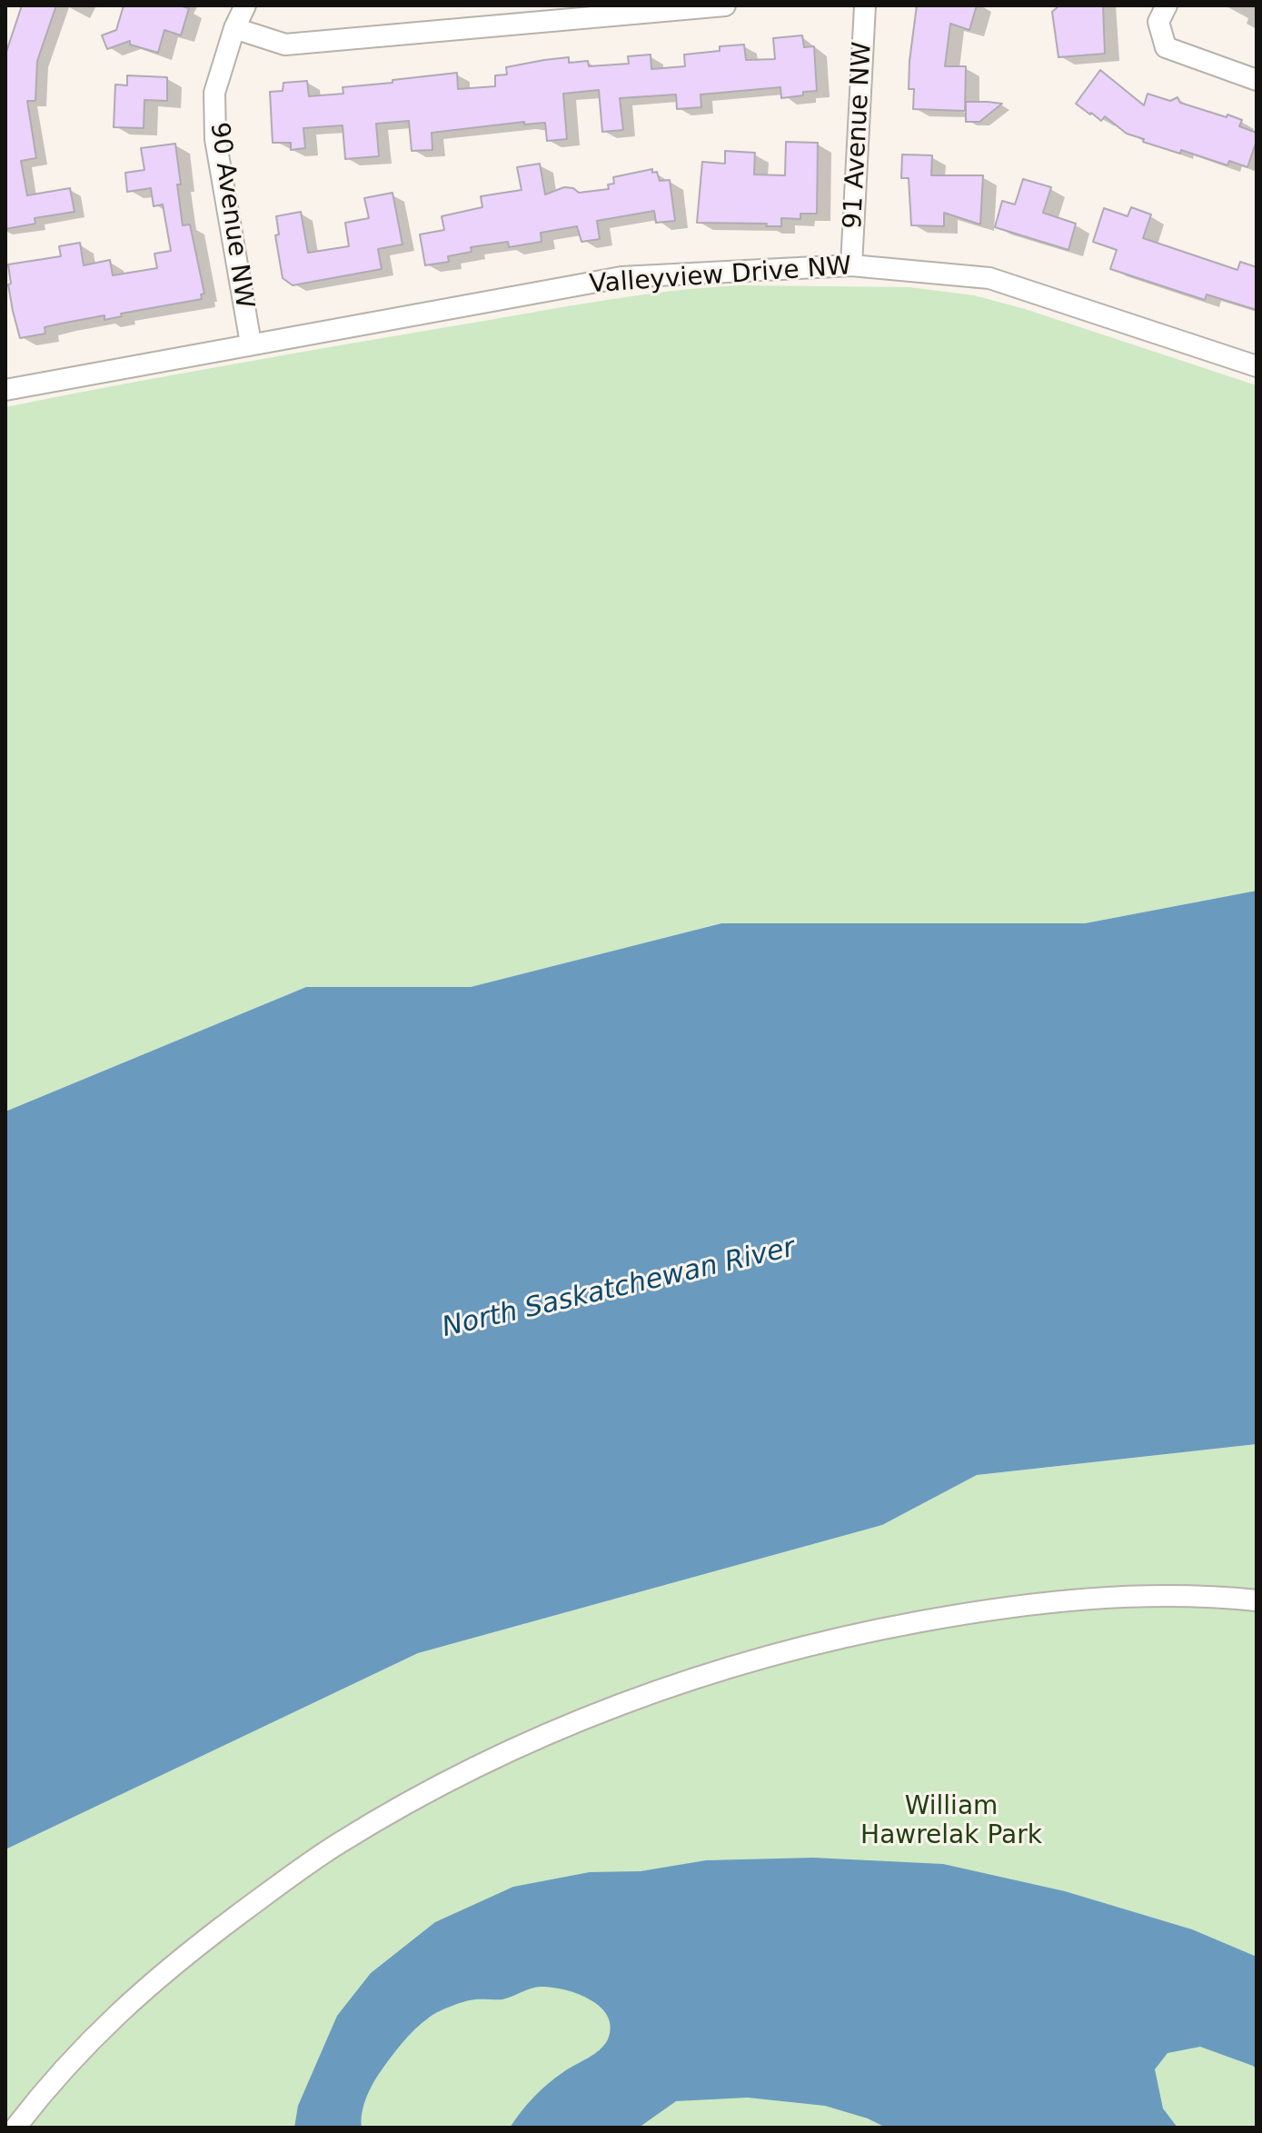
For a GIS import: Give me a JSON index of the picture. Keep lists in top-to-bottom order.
{
  "streets": {
    "street": ["91 Avenue NW", "90 Avenue NW", "Valleyview Drive NW"]
  },
  "crossings": [
    ["91 Avenue NW", "Valleyview Drive NW"],
    ["90 Avenue NW", "Valleyview Drive NW"]
  ],
  "water": ["North Saskatchewan River"],
  "parks": ["William Hawrelak Park"]
}
